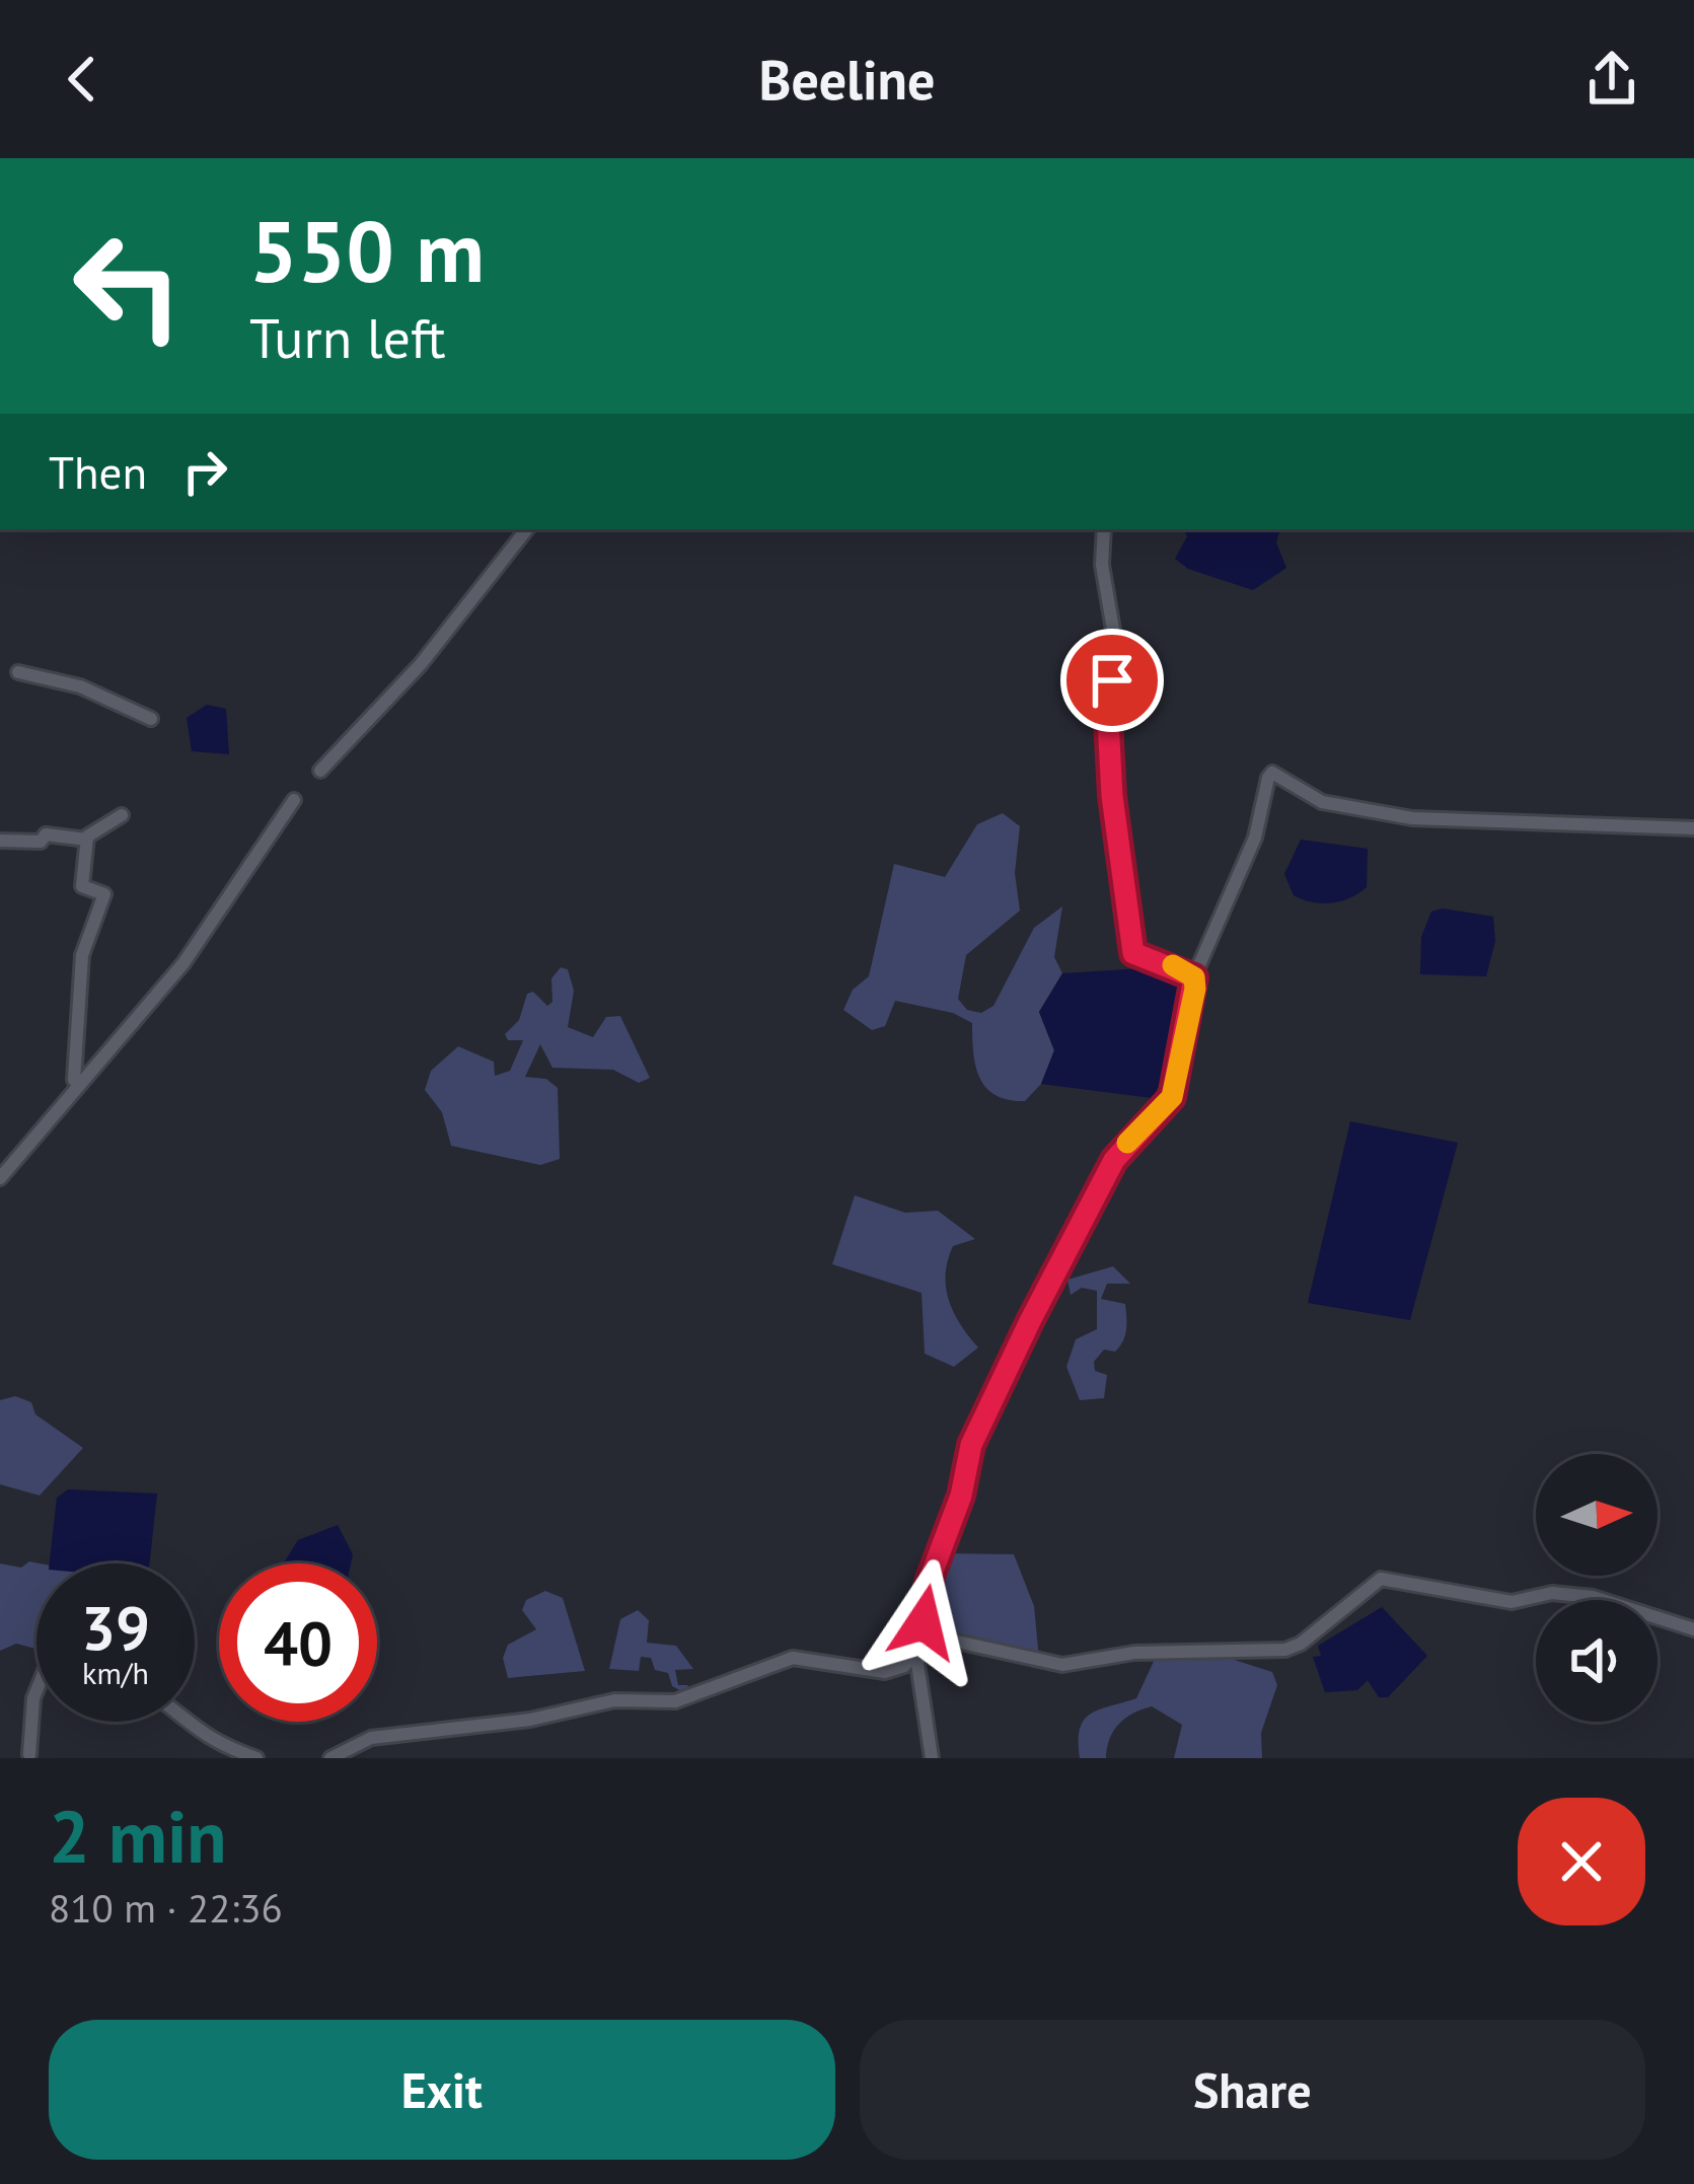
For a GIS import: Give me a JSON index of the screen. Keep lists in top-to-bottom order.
{
  "north": "right",
  "page": {
    "header": "Beeline",
    "turn": ["550 m", "Turn left"],
    "then": "Then",
    "speed": "39 km/h",
    "limit": "40",
    "heading": ["2 min", "810 m · 22:36"],
    "buttons": ["Exit", "Share"]
  }
}
